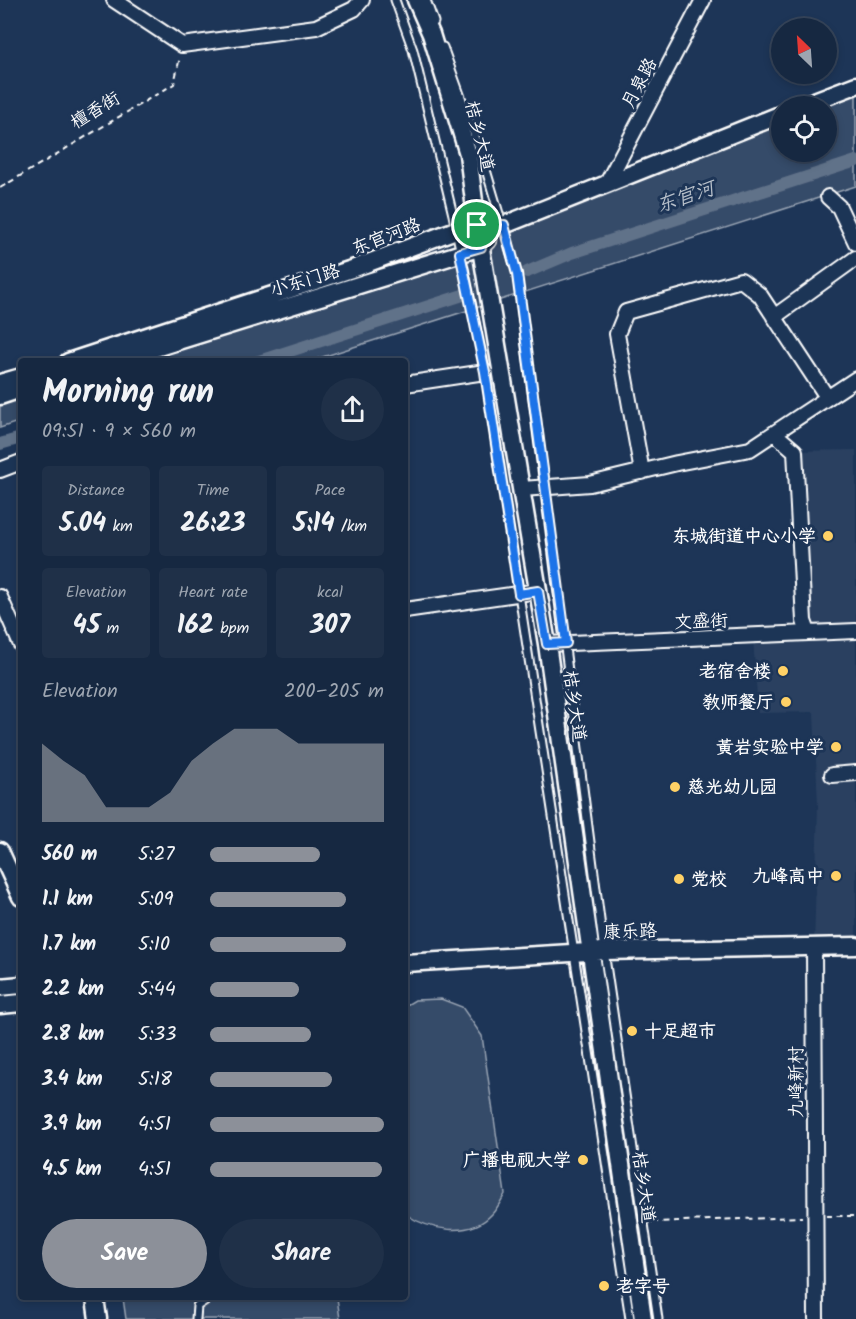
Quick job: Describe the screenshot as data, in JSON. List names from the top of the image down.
{
  "streets": {
    "street": [
      "月泉路",
      "桔乡大道",
      "东官河路",
      "小东门路",
      "文盛街",
      "康乐路",
      "九峰新村"
    ],
    "path": ["檀香街"]
  },
  "crossings": [
    ["月泉路", "东官河路"],
    ["桔乡大道", "东官河路"],
    ["桔乡大道", "小东门路"],
    ["桔乡大道", "文盛街"],
    ["桔乡大道", "康乐路"],
    ["东官河路", "小东门路"],
    ["康乐路", "九峰新村"]
  ],
  "water": ["东官河"],
  "places": [
    "东城街道中心小学",
    "老宿舍楼",
    "教师餐厅",
    "黄岩实验中学",
    "慈光幼儿园",
    "九峰高中",
    "党校",
    "十足超市",
    "广播电视大学",
    "老字号"
  ],
  "north": "top left",
  "page": {
    "heading": ["Morning run", "09:51 · 9 × 560 m"],
    "stats": [
      ["Distance", "5.04 km"],
      ["Time", "26:23"],
      ["Pace", "5:14 /km"],
      ["Elevation", "45 m"],
      ["Heart rate", "162 bpm"],
      ["kcal", "307"]
    ],
    "chart": ["Elevation", "200–205 m"],
    "list": [
      {
        "name": "560 m",
        "note": "5:27"
      },
      {
        "name": "1.1 km",
        "note": "5:09"
      },
      {
        "name": "1.7 km",
        "note": "5:10"
      },
      {
        "name": "2.2 km",
        "note": "5:44"
      },
      {
        "name": "2.8 km",
        "note": "5:33"
      },
      {
        "name": "3.4 km",
        "note": "5:18"
      },
      {
        "name": "3.9 km",
        "note": "4:51"
      },
      {
        "name": "4.5 km",
        "note": "4:51"
      }
    ],
    "buttons": ["Save", "Share"]
  }
}
